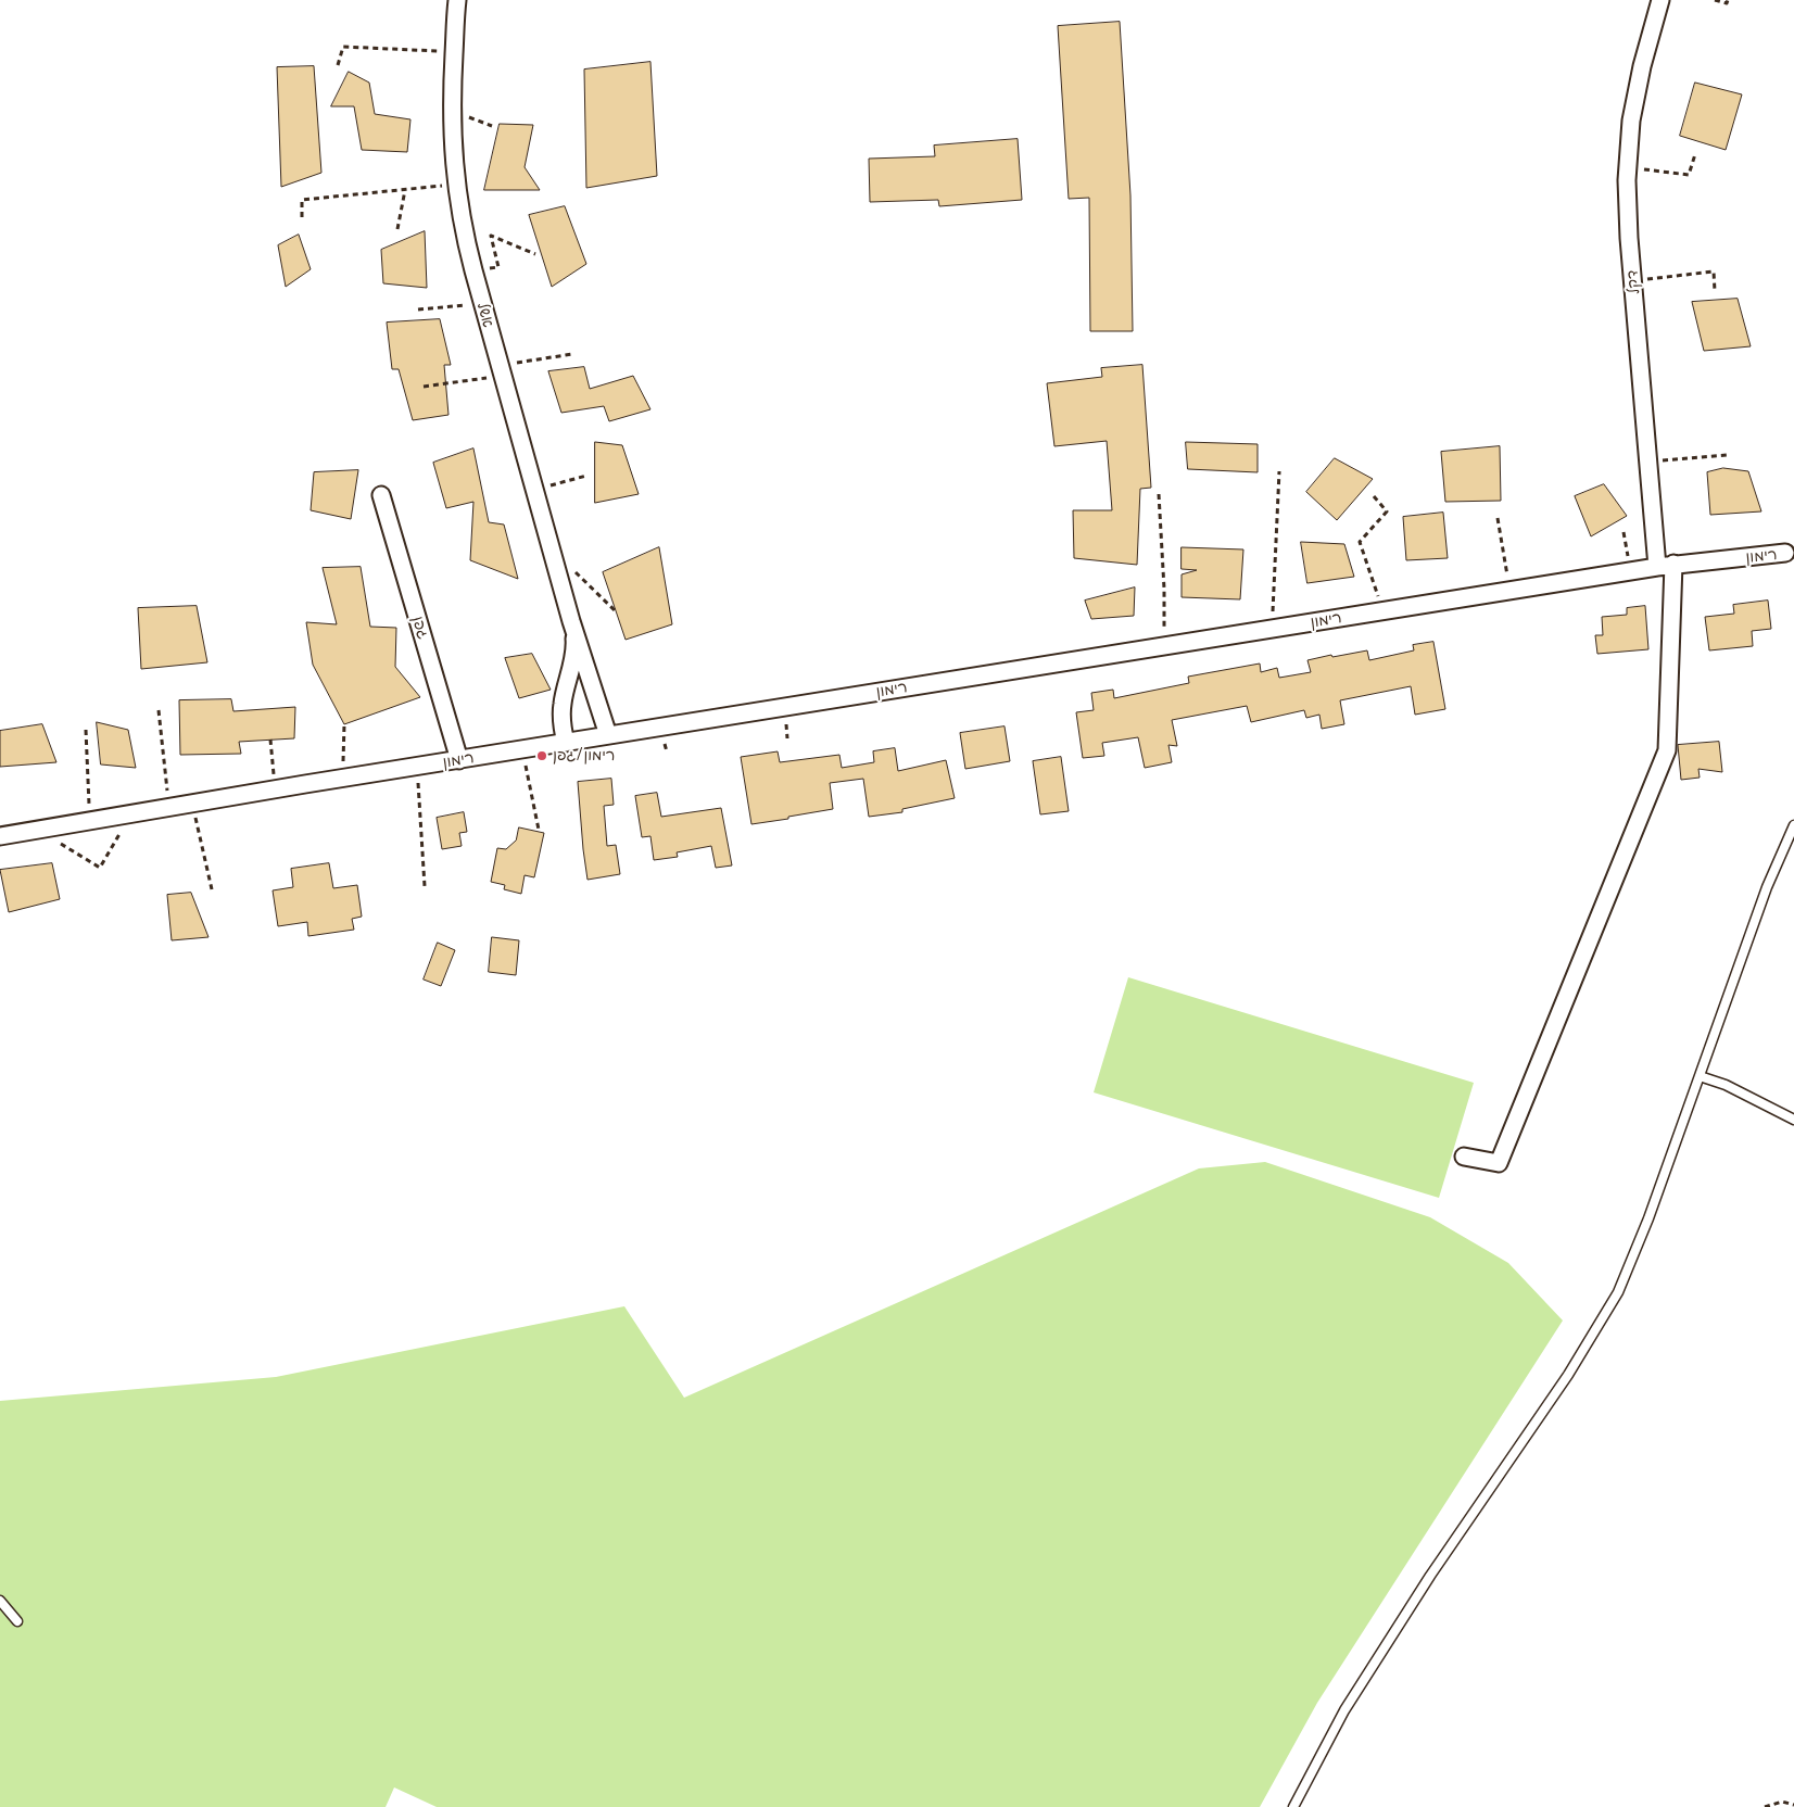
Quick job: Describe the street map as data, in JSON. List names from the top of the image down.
{
  "streets": {
    "street": [
      "דקל",
      "אשל",
      "רימון",
      "גפן"
    ]
  },
  "crossings": [
    ["דקל", "רימון"],
    ["אשל", "רימון"],
    ["רימון", "גפן"]
  ],
  "places": ["רימון/גפן"]
}
